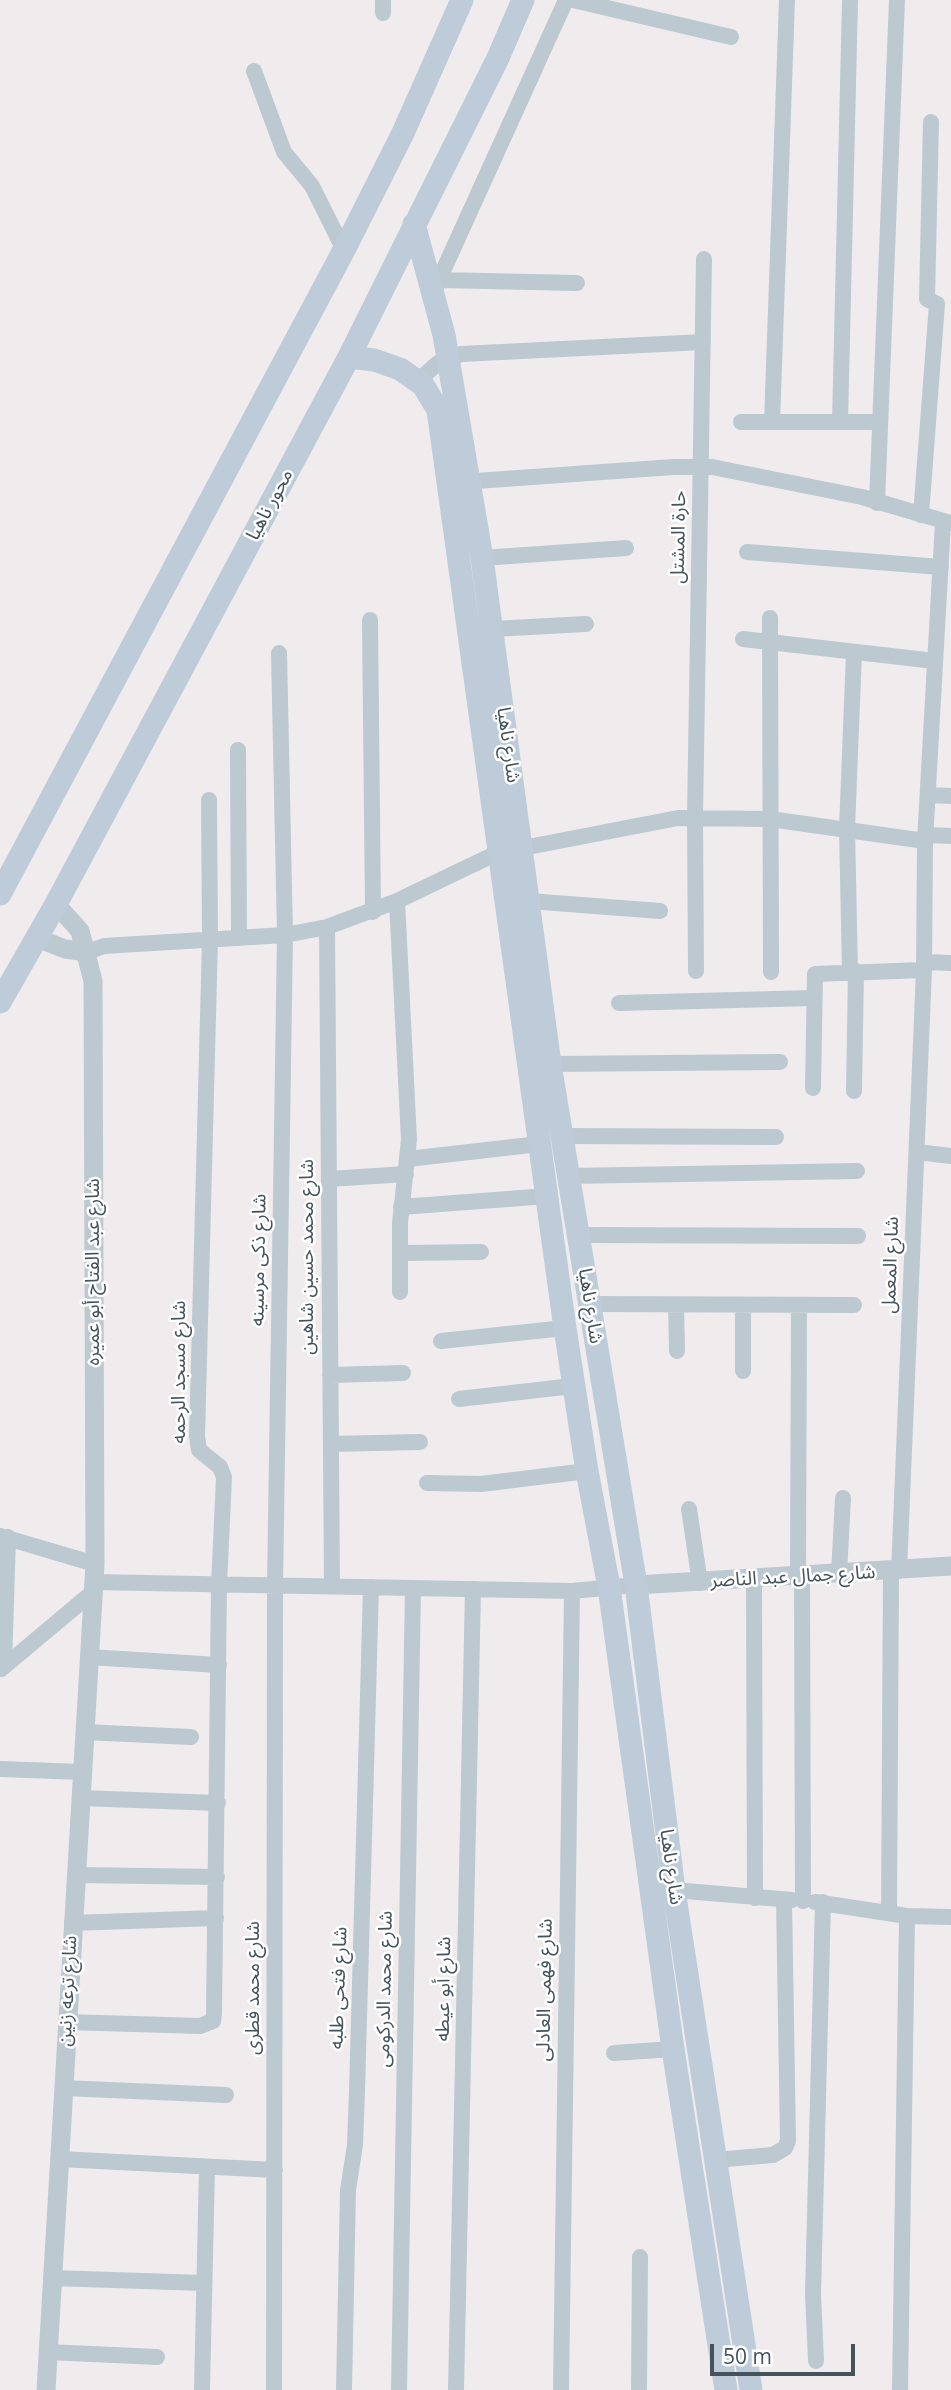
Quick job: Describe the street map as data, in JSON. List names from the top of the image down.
{
  "streets": {
    "main road": ["محور ناهيا", "شارع ناهيا"],
    "street": [
      "حارة المشتل",
      "شارع محمد حسين شاهين",
      "شارع ذكى مرسينه",
      "شارع المعمل",
      "شارع عبد الفتاح أبو عميره",
      "شارع مسجد الرحمه",
      "شارع جمال عبد الناصر",
      "شارع محمد قطرى",
      "شارع فتحى طلبه",
      "شارع محمد الدركومى",
      "شارع أبو عيطه",
      "شارع فهمى العادلى",
      "شارع ترعه زنين"
    ]
  },
  "crossings": [
    ["محور ناهيا", "شارع ناهيا"],
    ["محور ناهيا", "شارع عبد الفتاح أبو عميره"],
    ["شارع ناهيا", "شارع جمال عبد الناصر"],
    ["شارع ذكى مرسينه", "شارع محمد قطرى"],
    ["شارع المعمل", "شارع جمال عبد الناصر"],
    ["شارع عبد الفتاح أبو عميره", "شارع ترعه زنين"],
    ["شارع مسجد الرحمه", "شارع ترعه زنين"]
  ],
  "scale_bar": "50 m"
}
